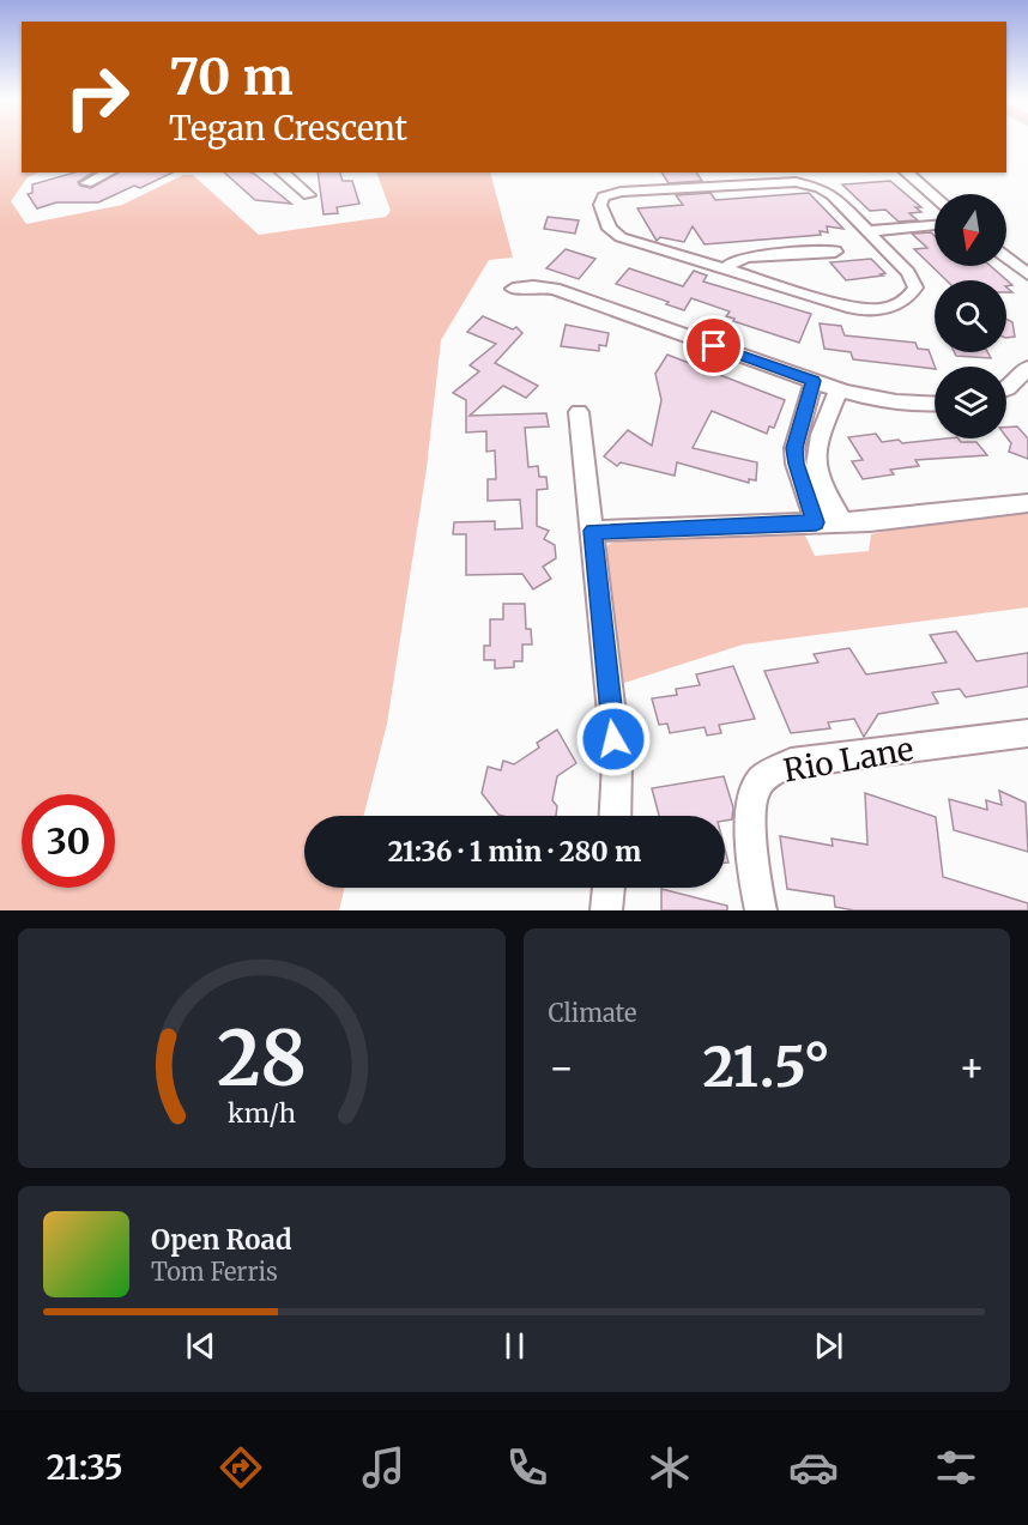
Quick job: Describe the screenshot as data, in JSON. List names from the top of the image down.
{
  "streets": {
    "street": ["Rio Lane"]
  },
  "north": "bottom",
  "page": {
    "turn": ["70 m", "Tegan Crescent"],
    "limit": "30",
    "trip": "21:36 · 1 min · 280 m",
    "tile": "Climate",
    "heat": ["−", "21.5°", "+"],
    "song": ["Open Road", "Tom Ferris"],
    "tabs": "21:35",
    "gauge": ["28", "km/h"]
  }
}
